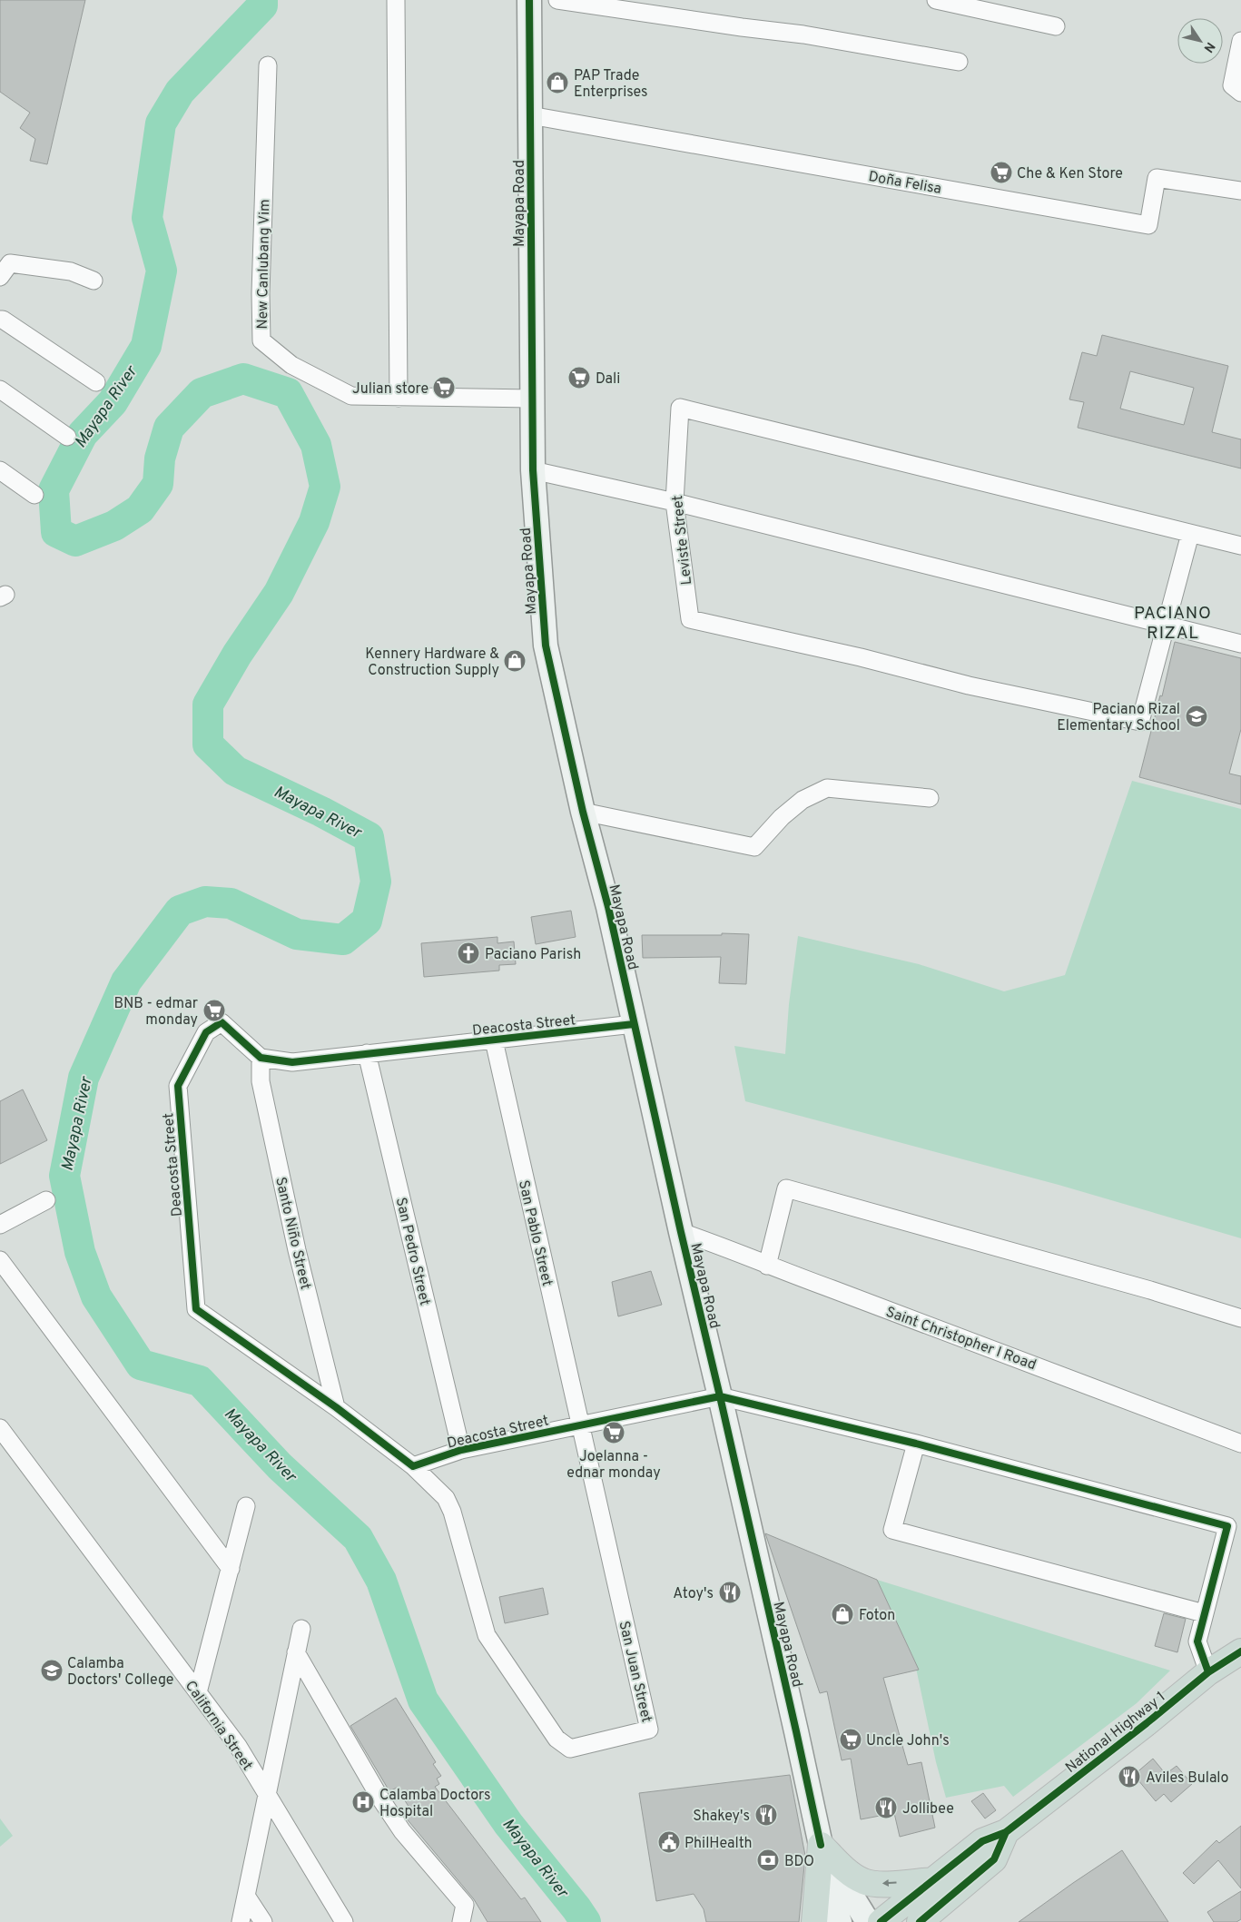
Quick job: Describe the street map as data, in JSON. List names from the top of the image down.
{
  "streets": {
    "highway": ["National Highway 1"],
    "main road": ["Mayapa Road"],
    "street": [
      "Doña Felisa",
      "New Canlubang Vim",
      "Leviste Street",
      "Deacosta Street",
      "Santo Niño Street",
      "San Pablo Street",
      "San Pedro Street",
      "Saint Christopher I Road",
      "San Juan Street",
      "California Street"
    ]
  },
  "crossings": [
    ["Doña Felisa", "Mayapa Road"],
    ["Mayapa Road", "New Canlubang Vim"],
    ["Mayapa Road", "Deacosta Street"],
    ["Mayapa Road", "Saint Christopher I Road"],
    ["Deacosta Street", "Santo Niño Street"],
    ["Deacosta Street", "San Pablo Street"],
    ["Deacosta Street", "San Pedro Street"],
    ["Deacosta Street", "San Juan Street"],
    ["San Pablo Street", "San Juan Street"]
  ],
  "districts": ["PACIANO RIZAL"],
  "water": ["Mayapa River"],
  "places": {
    "shop": ["PAP Trade Enterprises", "Kennery Hardware & Construction Supply", "Foton"],
    "supermarket": [
      "Che & Ken Store",
      "Dali",
      "Julian store",
      "BNB - edmar monday",
      "Joelanna - ednar monday",
      "Uncle John's"
    ],
    "school or university": ["Paciano Rizal Elementary School", "Calamba Doctors' College"],
    "church": ["Paciano Parish"],
    "restaurant": [
      "Atoy's",
      "Aviles Bulalo",
      "Jollibee",
      "Shakey's"
    ],
    "hospital": ["Calamba Doctors Hospital"],
    "public building": ["PhilHealth"],
    "bank": ["BDO"]
  },
  "north": "bottom right"
}
